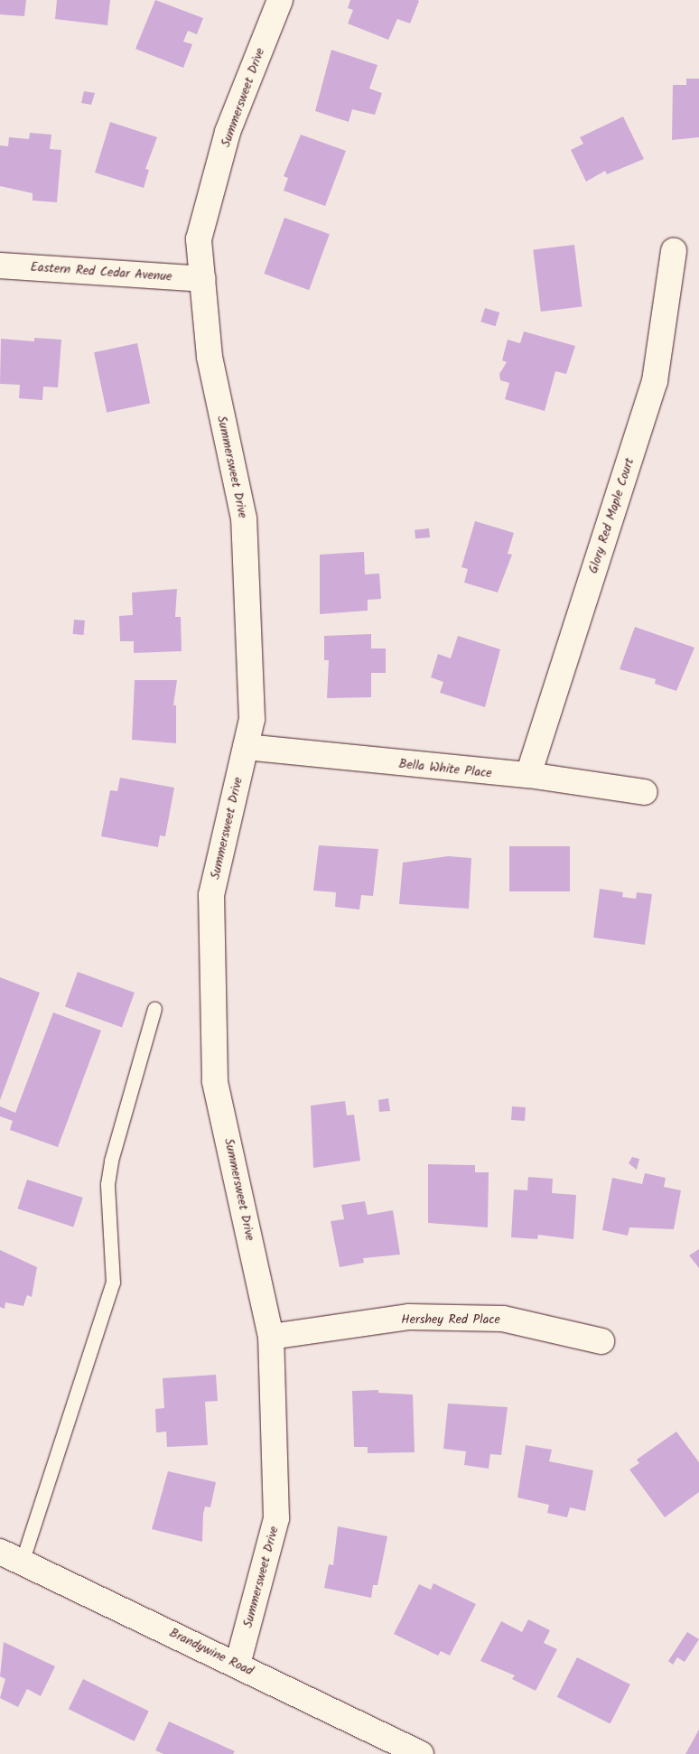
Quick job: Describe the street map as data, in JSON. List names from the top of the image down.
{
  "streets": {
    "street": [
      "Summersweet Drive",
      "Eastern Red Cedar Avenue",
      "Glory Red Maple Court",
      "Bella White Place",
      "Hershey Red Place",
      "Brandywine Road"
    ]
  },
  "crossings": [
    ["Summersweet Drive", "Eastern Red Cedar Avenue"],
    ["Summersweet Drive", "Bella White Place"],
    ["Summersweet Drive", "Hershey Red Place"],
    ["Summersweet Drive", "Brandywine Road"],
    ["Glory Red Maple Court", "Bella White Place"]
  ]
}
